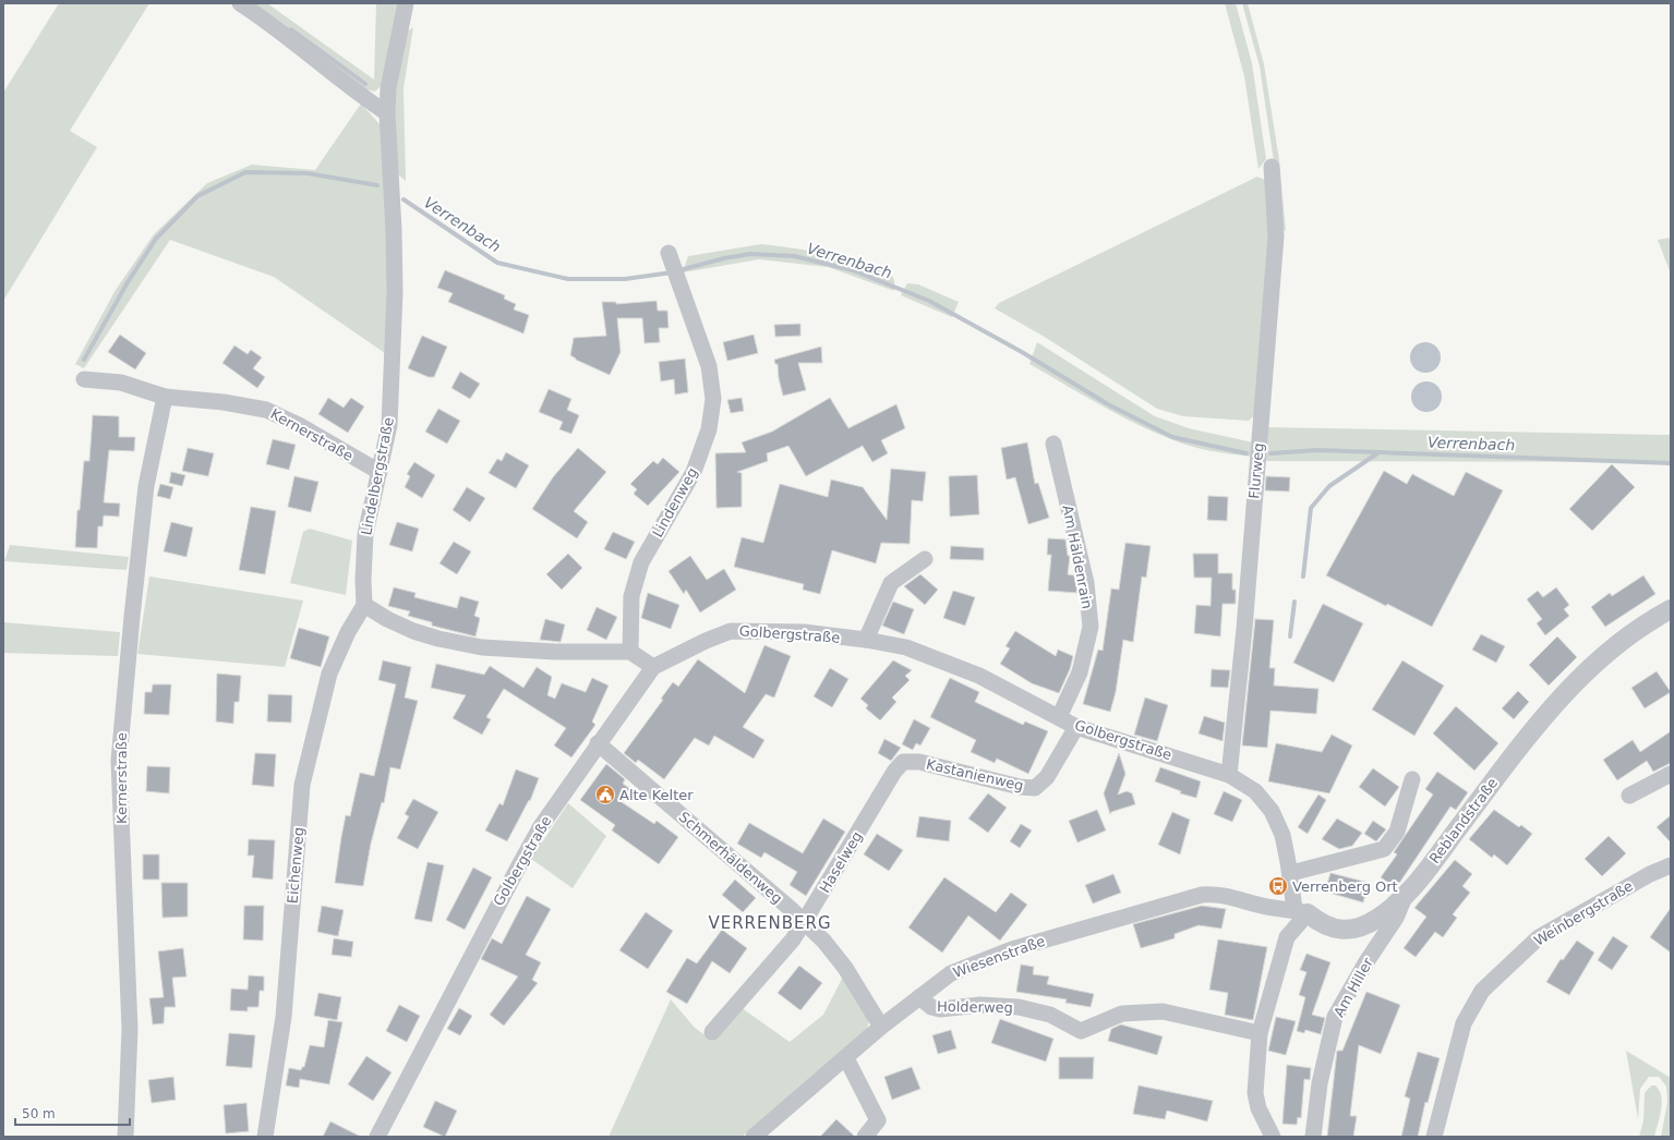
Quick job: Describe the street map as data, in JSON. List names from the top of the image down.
{
  "streets": {
    "street": [
      "Kernerstraße",
      "Flurweg",
      "Lindelbergstraße",
      "Lindenweg",
      "Am Häldenrain",
      "Golbergstraße",
      "Kastanienweg",
      "Reblandstraße",
      "Schmerhäldenweg",
      "Haselweg",
      "Eichenweg",
      "Weinbergstraße",
      "Wiesenstraße",
      "Am Hiller",
      "Holderweg"
    ]
  },
  "crossings": [
    ["Kernerstraße", "Lindelbergstraße"],
    ["Flurweg", "Golbergstraße"],
    ["Lindelbergstraße", "Eichenweg"],
    ["Am Häldenrain", "Golbergstraße"],
    ["Golbergstraße", "Kastanienweg"],
    ["Golbergstraße", "Reblandstraße"],
    ["Golbergstraße", "Schmerhäldenweg"],
    ["Golbergstraße", "Wiesenstraße"],
    ["Kastanienweg", "Haselweg"],
    ["Reblandstraße", "Wiesenstraße"],
    ["Reblandstraße", "Am Hiller"],
    ["Schmerhäldenweg", "Haselweg"],
    ["Schmerhäldenweg", "Wiesenstraße"],
    ["Wiesenstraße", "Holderweg"]
  ],
  "districts": ["VERRENBERG"],
  "water": ["Verrenbach"],
  "places": {
    "public building": ["Alte Kelter"],
    "bus stop": ["Verrenberg Ort"]
  },
  "scale_bar": "50 m"
}
